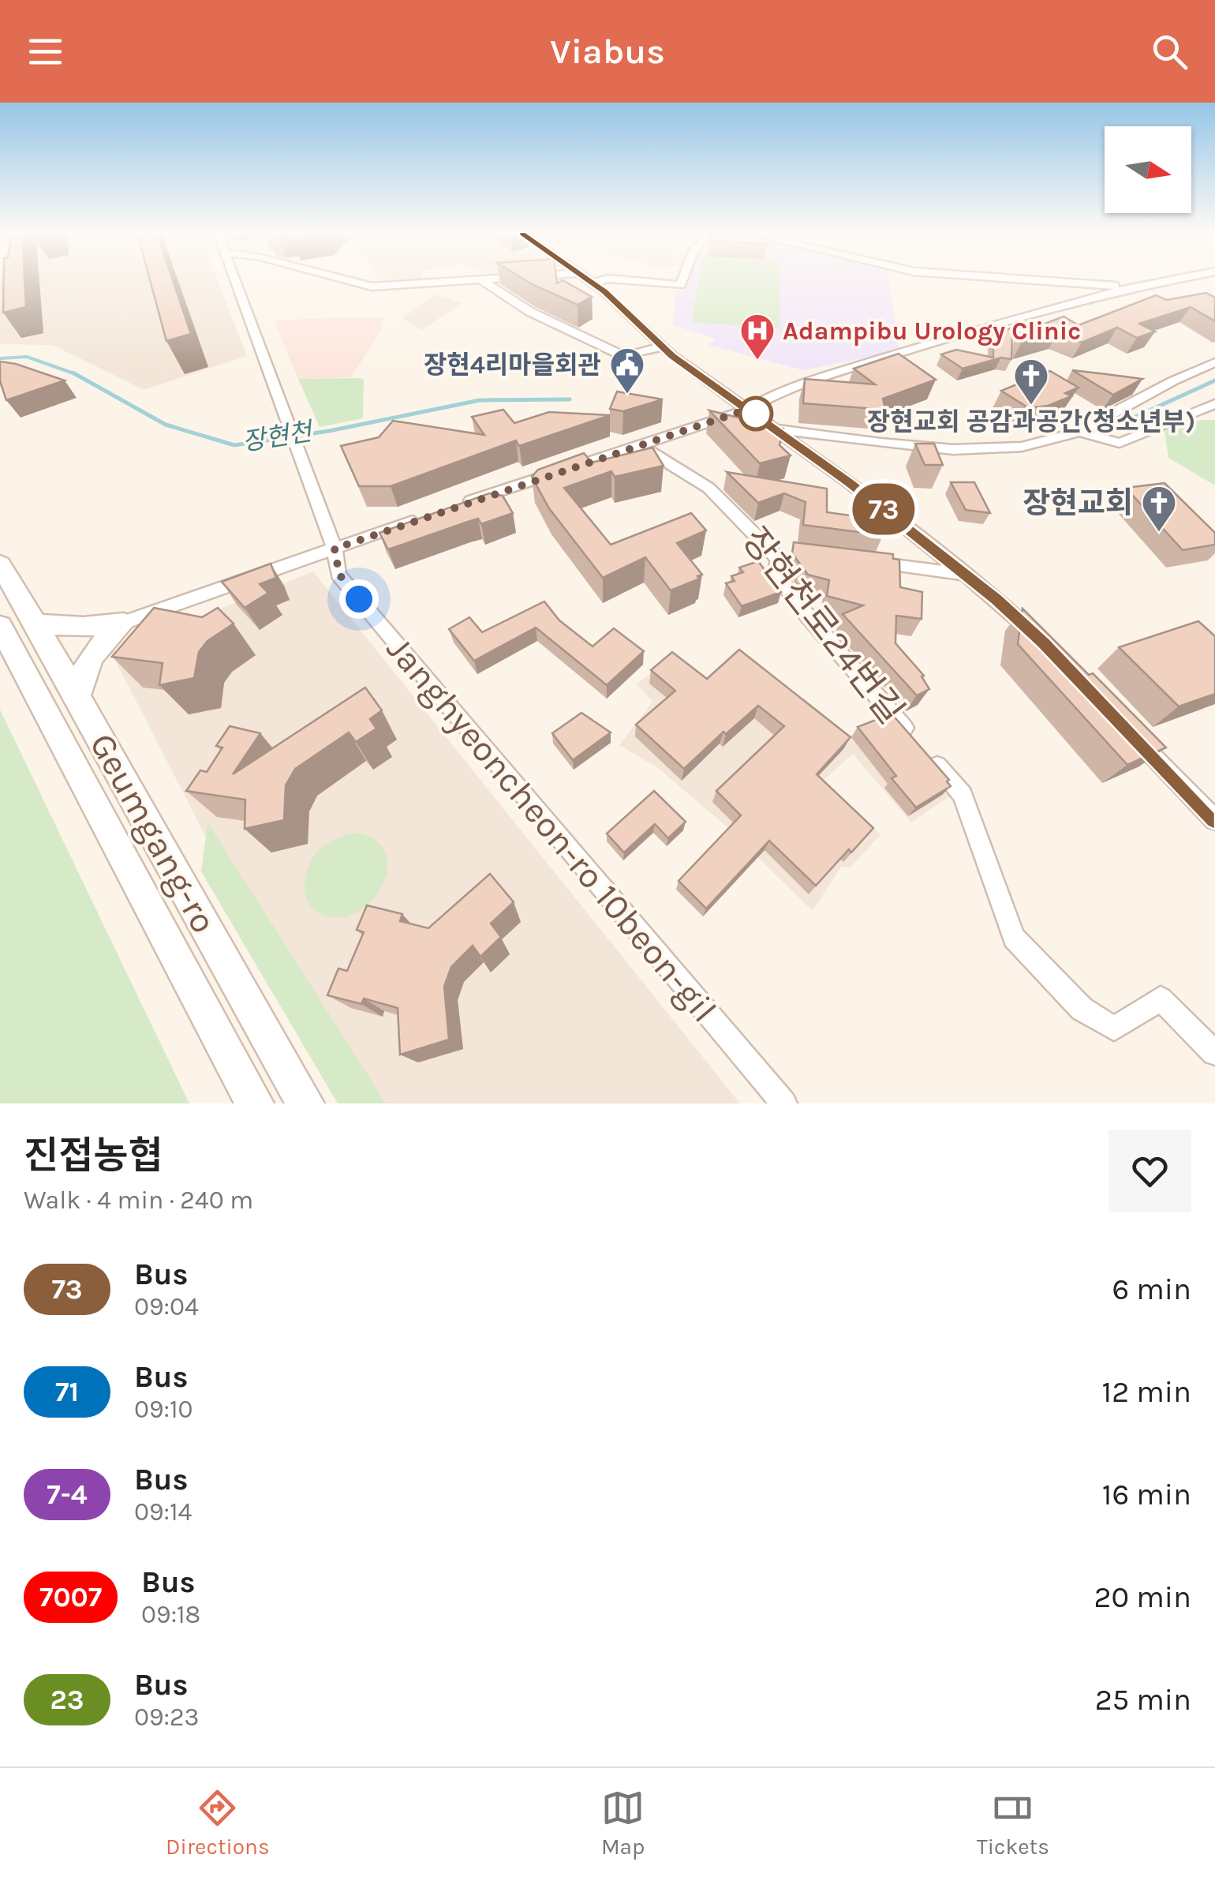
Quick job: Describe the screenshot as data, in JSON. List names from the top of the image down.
{
  "streets": {
    "main road": ["Geumgang-ro"],
    "street": ["장현천로24번길", "Janghyeoncheon-ro 10beon-gil"]
  },
  "water": ["장현천"],
  "places": {
    "hospital": ["Adampibu Urology Clinic"],
    "public building": ["장현4리마을회관"],
    "church": ["장현교회 공감과공간(청소년부)", "장현교회"]
  },
  "lines": ["bus line 73"],
  "north": "right",
  "page": {
    "header": "Viabus",
    "on_map": "73",
    "heading": ["진접농협", "Walk · 4 min · 240 m"],
    "list": [
      {
        "mark": "73",
        "name": "Bus",
        "note": "09:04",
        "value": "6 min"
      },
      {
        "mark": "71",
        "name": "Bus",
        "note": "09:10",
        "value": "12 min"
      },
      {
        "mark": "7-4",
        "name": "Bus",
        "note": "09:14",
        "value": "16 min"
      },
      {
        "mark": "7007",
        "name": "Bus",
        "note": "09:18",
        "value": "20 min"
      },
      {
        "mark": "23",
        "name": "Bus",
        "note": "09:23",
        "value": "25 min"
      }
    ],
    "tabs": ["Directions", "Map", "Tickets"]
  }
}
